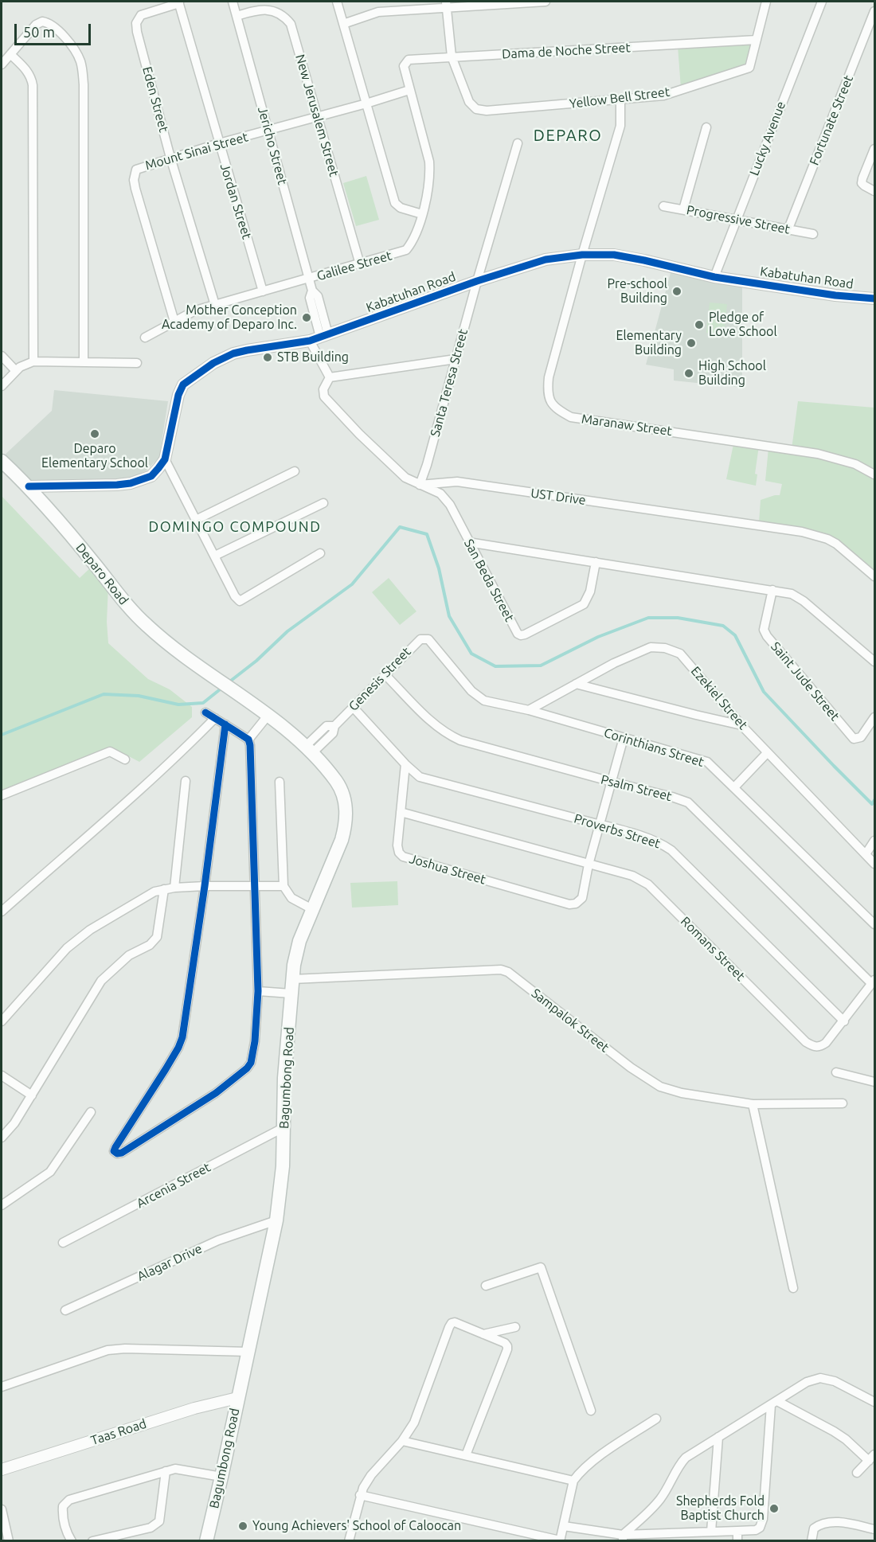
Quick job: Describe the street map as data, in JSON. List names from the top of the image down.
{
  "streets": {
    "main road": ["Deparo Road", "Bagumbong Road"],
    "street": [
      "Dama de Noche Street",
      "Yellow Bell Street",
      "Eden Street",
      "New Jerusalem Street",
      "Fortunate Street",
      "Lucky Avenue",
      "Jericho Street",
      "Mount Sinai Street",
      "Jordan Street",
      "Progressive Street",
      "Galilee Street",
      "Kabatuhan Road",
      "Santa Teresa Street",
      "Maranaw Street",
      "UST Drive",
      "San Beda Street",
      "Genesis Street",
      "Saint Jude Street",
      "Ezekiel Street",
      "Corinthians Street",
      "Psalm Street",
      "Proverbs Street",
      "Joshua Street",
      "Romans Street",
      "Sampalok Street",
      "Arcenia Street",
      "Alagar Drive",
      "Taas Road"
    ]
  },
  "crossings": [
    ["Dama de Noche Street", "Yellow Bell Street"],
    ["Dama de Noche Street", "Mount Sinai Street"],
    ["Dama de Noche Street", "Galilee Street"],
    ["Yellow Bell Street", "Maranaw Street"],
    ["Eden Street", "Mount Sinai Street"],
    ["Eden Street", "Jordan Street"],
    ["Eden Street", "Galilee Street"],
    ["New Jerusalem Street", "Jericho Street"],
    ["New Jerusalem Street", "Mount Sinai Street"],
    ["New Jerusalem Street", "Galilee Street"],
    ["Fortunate Street", "Progressive Street"],
    ["Lucky Avenue", "Progressive Street"],
    ["Lucky Avenue", "Kabatuhan Road"],
    ["Jericho Street", "Mount Sinai Street"],
    ["Jericho Street", "Galilee Street"],
    ["Jericho Street", "Kabatuhan Road"],
    ["Mount Sinai Street", "Jordan Street"],
    ["Mount Sinai Street", "Galilee Street"],
    ["Jordan Street", "Galilee Street"],
    ["Kabatuhan Road", "Santa Teresa Street"],
    ["Kabatuhan Road", "Maranaw Street"],
    ["Santa Teresa Street", "UST Drive"],
    ["Santa Teresa Street", "San Beda Street"],
    ["UST Drive", "San Beda Street"],
    ["Deparo Road", "Bagumbong Road"],
    ["Genesis Street", "Corinthians Street"],
    ["Genesis Street", "Psalm Street"],
    ["Genesis Street", "Proverbs Street"],
    ["Genesis Street", "Bagumbong Road"],
    ["Ezekiel Street", "Corinthians Street"],
    ["Proverbs Street", "Joshua Street"],
    ["Proverbs Street", "Romans Street"],
    ["Joshua Street", "Romans Street"],
    ["Sampalok Street", "Bagumbong Road"],
    ["Bagumbong Road", "Arcenia Street"],
    ["Bagumbong Road", "Alagar Drive"],
    ["Bagumbong Road", "Taas Road"]
  ],
  "districts": ["DEPARO", "DOMINGO COMPOUND"],
  "places": [
    "Pre-school Building",
    "Mother Conception Academy of Deparo Inc.",
    "Pledge of Love School",
    "Elementary Building",
    "STB Building",
    "High School Building",
    "Deparo Elementary School",
    "Shepherds Fold Baptist Church",
    "Young Achievers' School of Caloocan"
  ],
  "scale_bar": "50 m"
}
